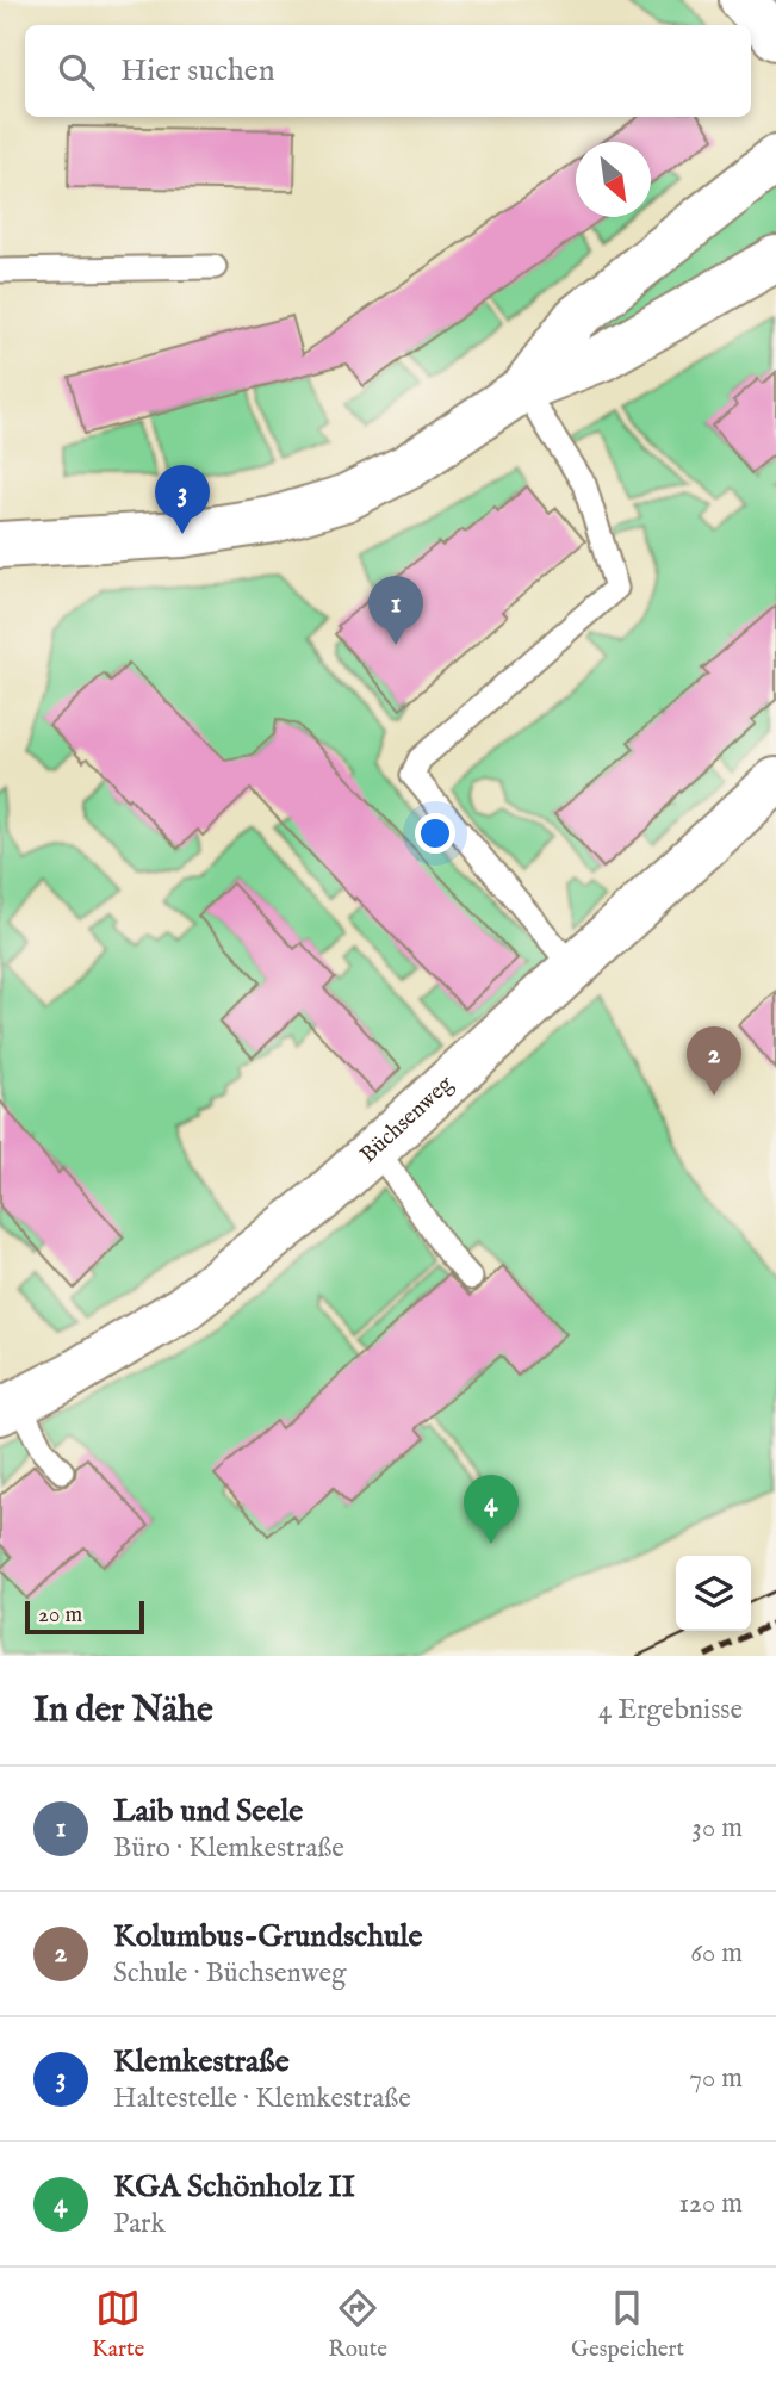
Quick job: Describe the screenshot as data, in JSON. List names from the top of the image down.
{
  "streets": {
    "street": ["Büchsenweg"]
  },
  "scale_bar": "20 m",
  "north": "bottom right",
  "page": {
    "search": "Hier suchen",
    "pins": [
      "3",
      "1",
      "2",
      "4"
    ],
    "scale": "20 m",
    "heading": ["In der Nähe", "4 Ergebnisse"],
    "list": [
      {
        "mark": "1",
        "name": "Laib und Seele",
        "note": "Büro · Klemkestraße",
        "value": "30 m"
      },
      {
        "mark": "2",
        "name": "Kolumbus-Grundschule",
        "note": "Schule · Büchsenweg",
        "value": "60 m"
      },
      {
        "mark": "3",
        "name": "Klemkestraße",
        "note": "Haltestelle · Klemkestraße",
        "value": "70 m"
      },
      {
        "mark": "4",
        "name": "KGA Schönholz II",
        "note": "Park",
        "value": "120 m"
      }
    ],
    "nav": ["Karte", "Route", "Gespeichert"]
  }
}
